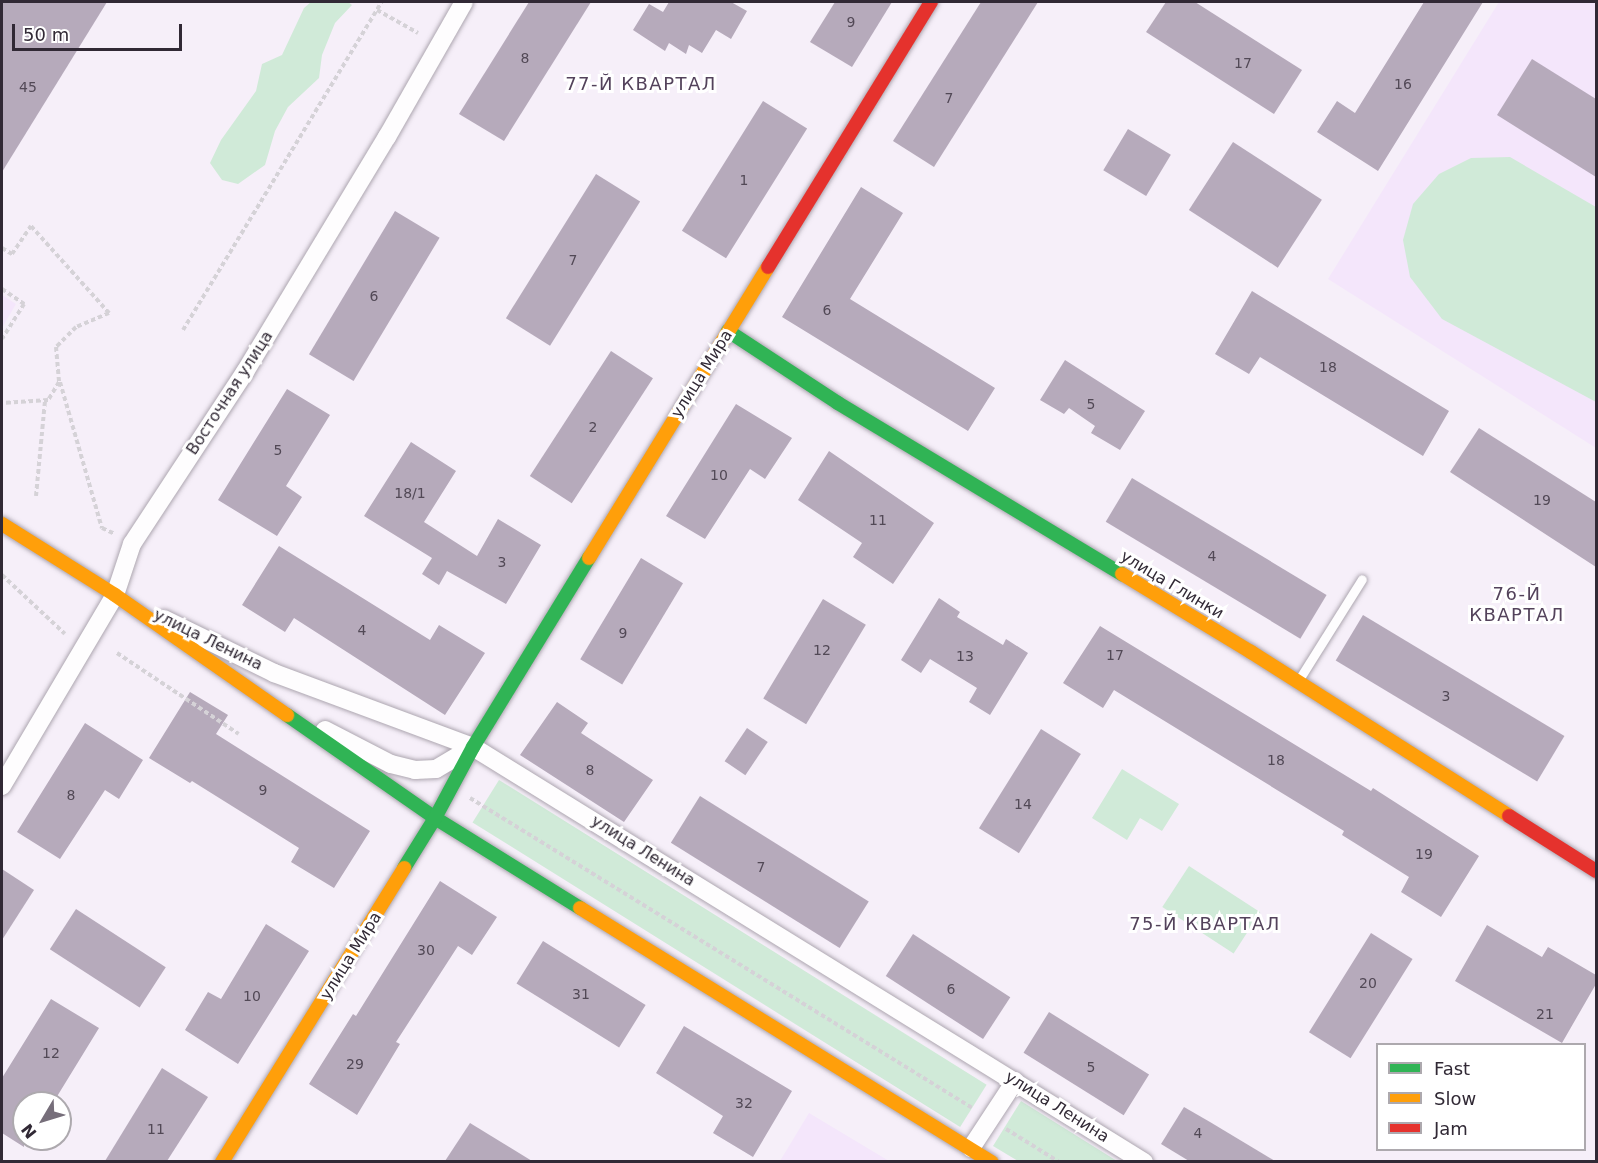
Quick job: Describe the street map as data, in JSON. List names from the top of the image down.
{
  "streets": {
    "street": [
      "улица Мира",
      "Восточная улица",
      "улица Глинки",
      "улица Ленина"
    ]
  },
  "crossings": [
    ["улица Мира", "улица Глинки"],
    ["улица Мира", "улица Ленина"],
    ["Восточная улица", "улица Ленина"]
  ],
  "districts": ["77-Й КВАРТАЛ", "76-Й КВАРТАЛ", "75-Й КВАРТАЛ"],
  "house_numbers": [
    "9",
    "8",
    "17",
    "16",
    "45",
    "7",
    "1",
    "7",
    "6",
    "6",
    "18",
    "5",
    "2",
    "5",
    "10",
    "18/1",
    "19",
    "11",
    "4",
    "3",
    "4",
    "9",
    "12",
    "17",
    "13",
    "3",
    "18",
    "8",
    "9",
    "8",
    "14",
    "19",
    "7",
    "30",
    "20",
    "6",
    "31",
    "10",
    "21",
    "12",
    "29",
    "5",
    "32",
    "11",
    "4"
  ],
  "legend": ["Fast", "Slow", "Jam"],
  "scale_bar": "50 m",
  "north": "bottom left"
}
